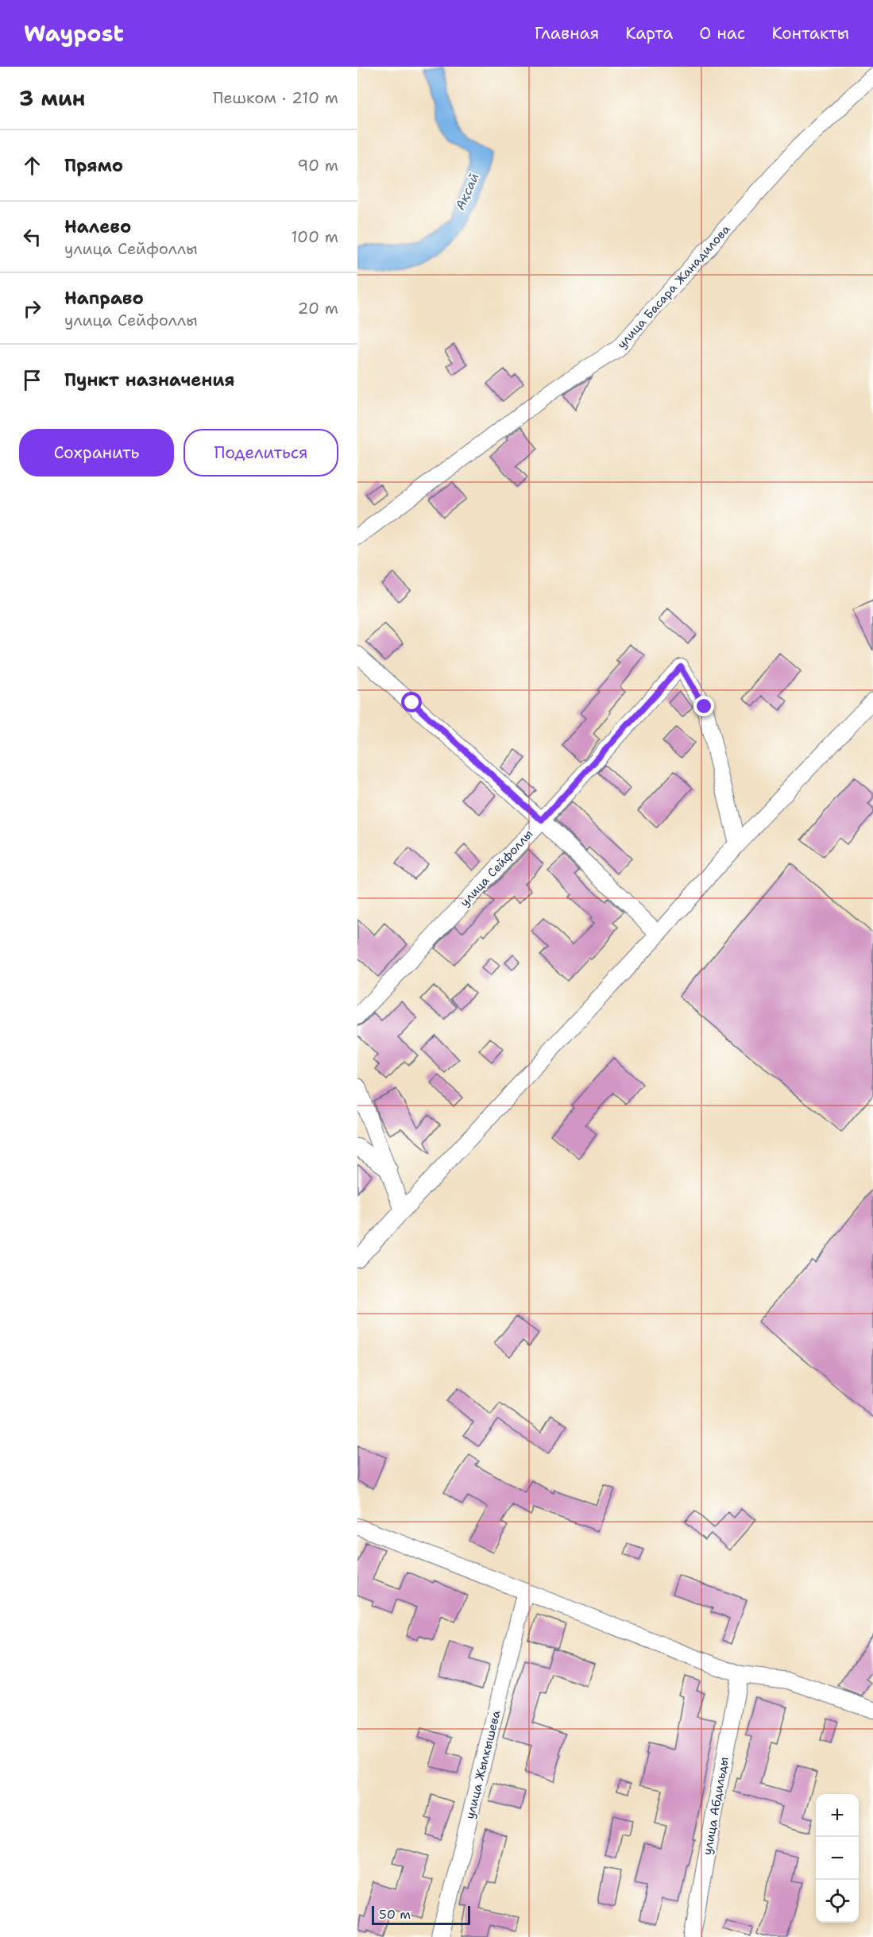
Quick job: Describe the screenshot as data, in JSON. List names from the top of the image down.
{
  "streets": {
    "street": [
      "улица Басара Жанадилова",
      "улица Сейфоллы",
      "улица Жылкышева",
      "улица Абдильды"
    ]
  },
  "water": ["Ақсай"],
  "scale_bar": "50 m",
  "page": {
    "header": "Waypost",
    "nav": [
      "Главная",
      "Карта",
      "О нас",
      "Контакты"
    ],
    "heading": ["3 мин", "Пешком · 210 m"],
    "list": [
      ["Прямо", "90 m"],
      ["Налево", "улица Сейфоллы", "100 m"],
      ["Направо", "улица Сейфоллы", "20 m"],
      "Пункт назначения"
    ],
    "buttons": ["Сохранить", "Поделиться"],
    "map_buttons": ["+", "−"],
    "scale": "50 m"
  }
}
